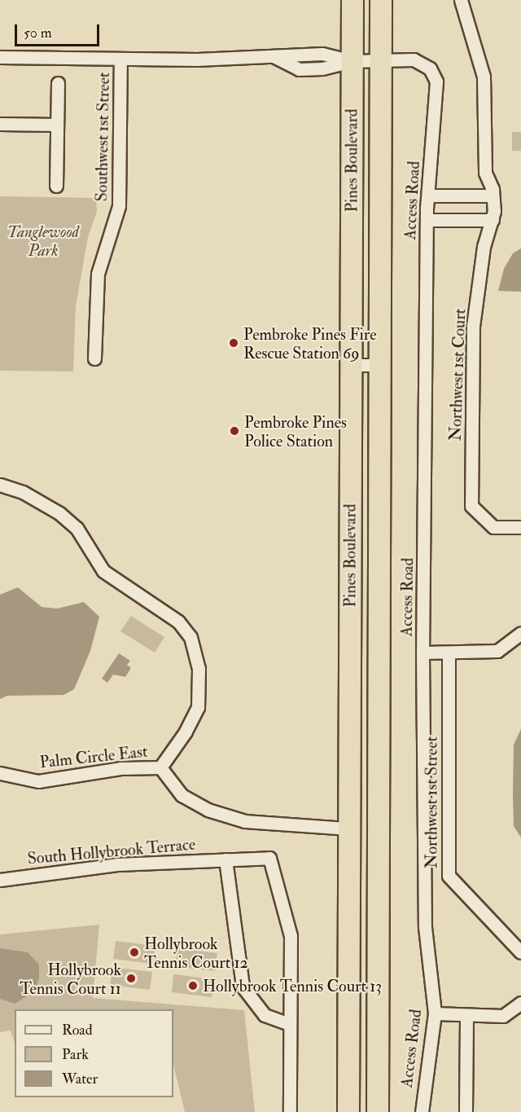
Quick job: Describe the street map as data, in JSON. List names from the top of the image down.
{
  "streets": {
    "highway": ["Pines Boulevard"],
    "street": [
      "Southwest 1st Street",
      "Access Road",
      "Northwest 1st Court",
      "Palm Circle East",
      "Northwest 1st Street",
      "South Hollybrook Terrace"
    ]
  },
  "crossings": [
    ["Pines Boulevard", "Access Road"],
    ["Pines Boulevard", "Palm Circle East"]
  ],
  "parks": ["Tanglewood Park"],
  "places": [
    "Pembroke Pines Fire Rescue Station 69",
    "Pembroke Pines Police Station",
    "Hollybrook Tennis Court 12",
    "Hollybrook Tennis Court 11",
    "Hollybrook Tennis Court 13"
  ],
  "legend": ["Road", "Park", "Water"],
  "scale_bar": "50 m"
}
